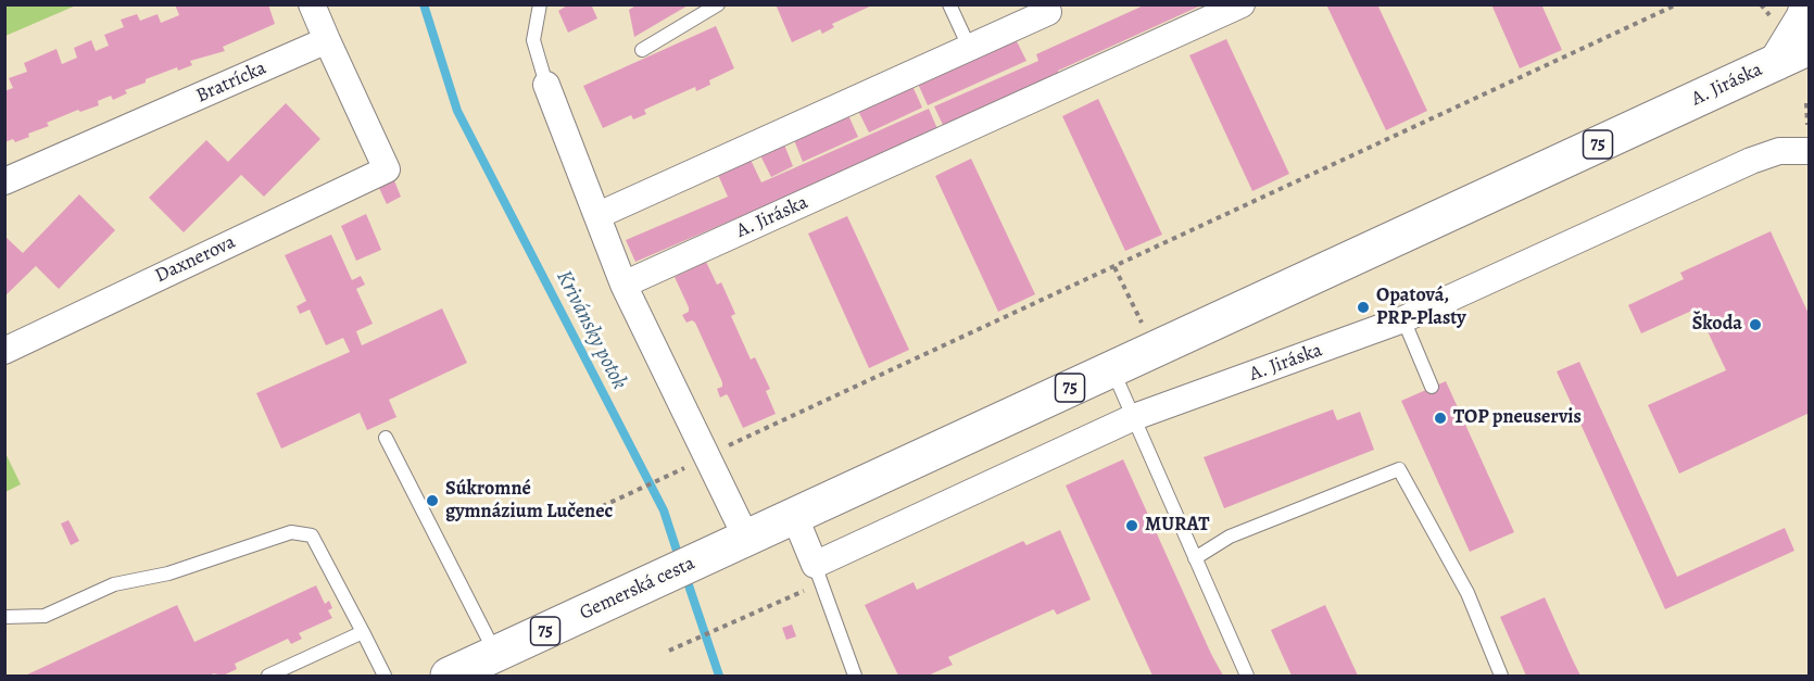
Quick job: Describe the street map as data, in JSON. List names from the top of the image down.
{
  "streets": {
    "main road": ["A. Jiráska", "75", "Gemerská cesta"],
    "street": ["Bratrícka", "Daxnerova"]
  },
  "crossings": [
    ["Bratrícka", "Daxnerova"],
    ["A. Jiráska", "Gemerská cesta"]
  ],
  "water": ["Krivánsky potok"],
  "places": [
    "Opatová, PRP-Plasty",
    "Škoda",
    "TOP pneuservis",
    "Súkromné gymnázium Lučenec",
    "MURAT"
  ]
}
